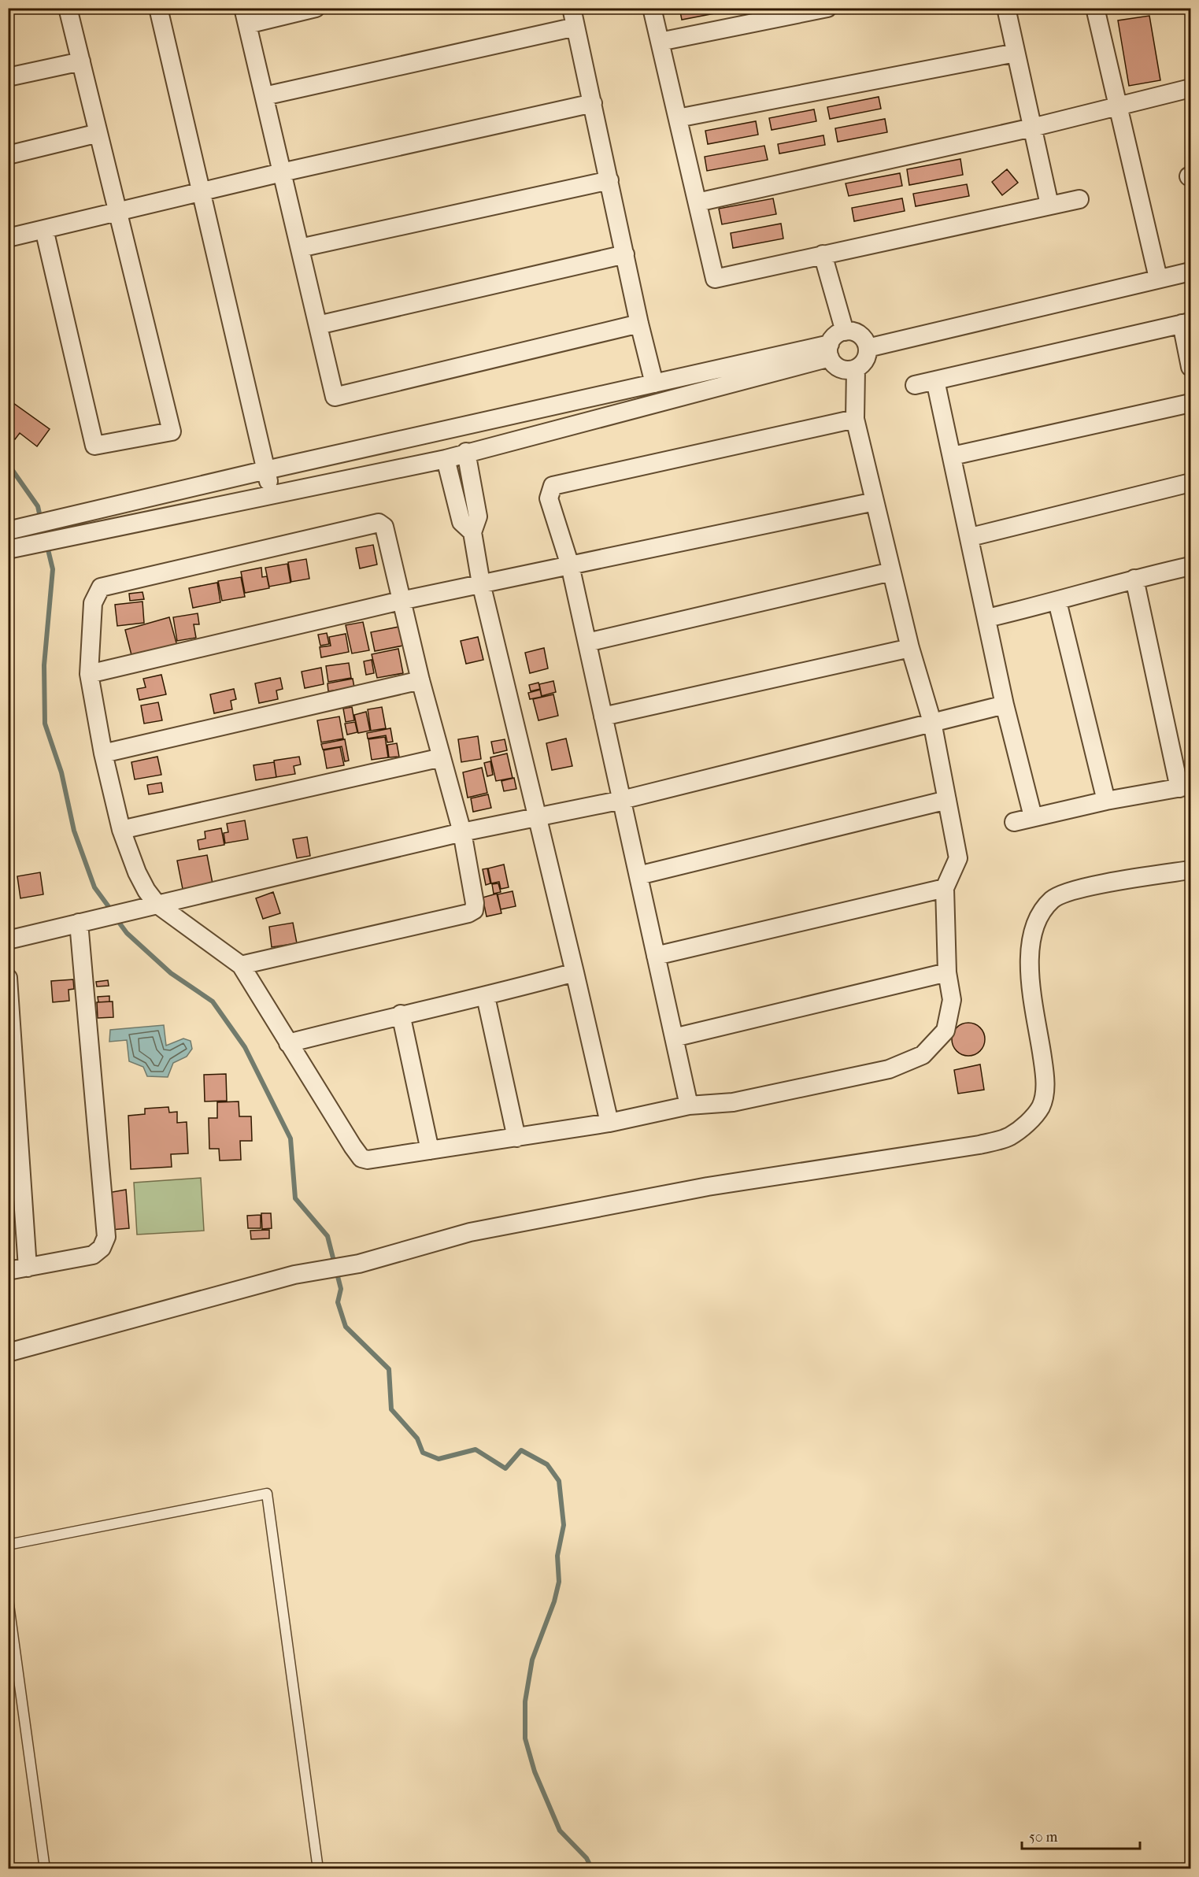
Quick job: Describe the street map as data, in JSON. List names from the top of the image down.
{
  "scale_bar": "50 m"
}
